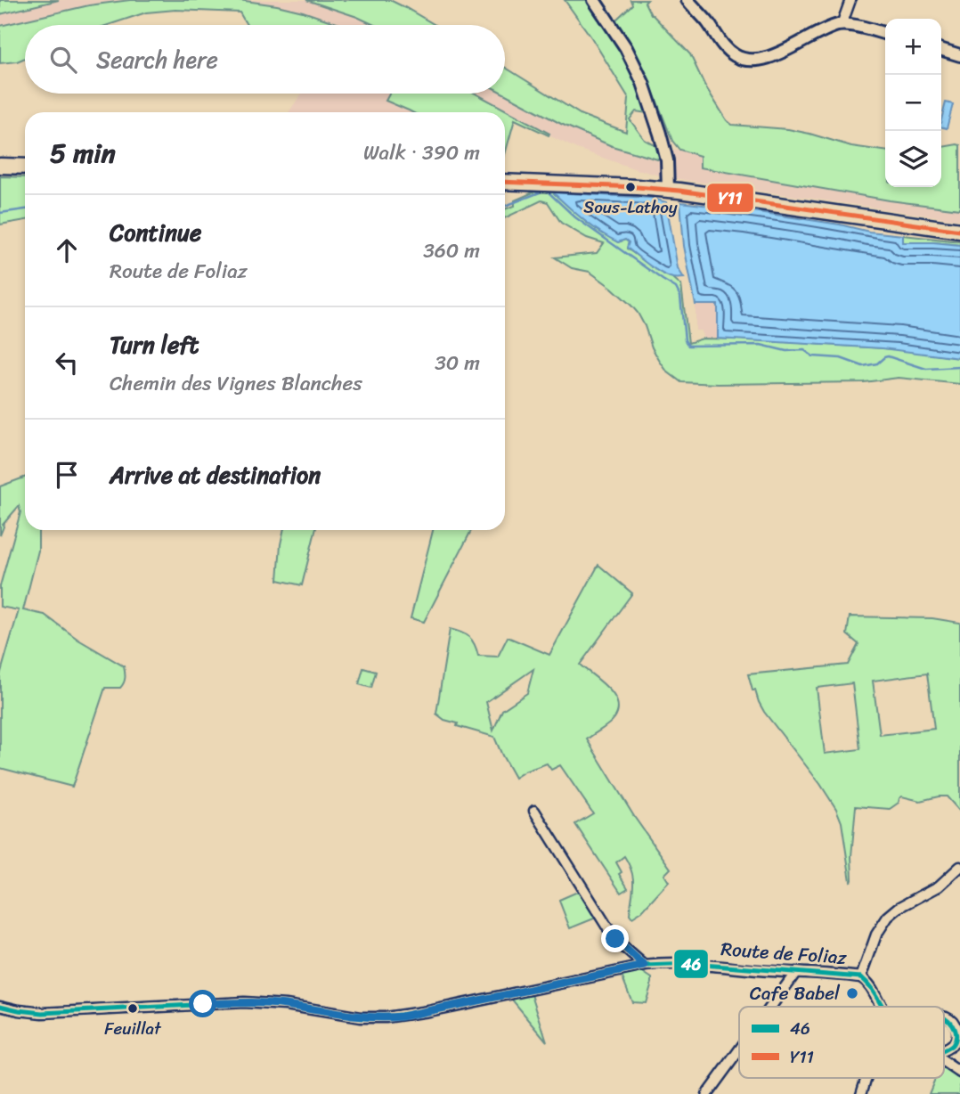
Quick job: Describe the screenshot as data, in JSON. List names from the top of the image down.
{
  "streets": {
    "street": ["Route de Foliaz"]
  },
  "places": ["Sous-Lathoy", "Cafe Babel", "Feuillat"],
  "lines": ["transit line Y11", "transit line 46"],
  "legend": ["46", "Y11"],
  "page": {
    "map_buttons": ["+", "−"],
    "search": "Search here",
    "heading": ["5 min", "Walk · 390 m"],
    "list": [
      ["Continue", "Route de Foliaz", "360 m"],
      ["Turn left", "Chemin des Vignes Blanches", "30 m"],
      "Arrive at destination"
    ]
  }
}
